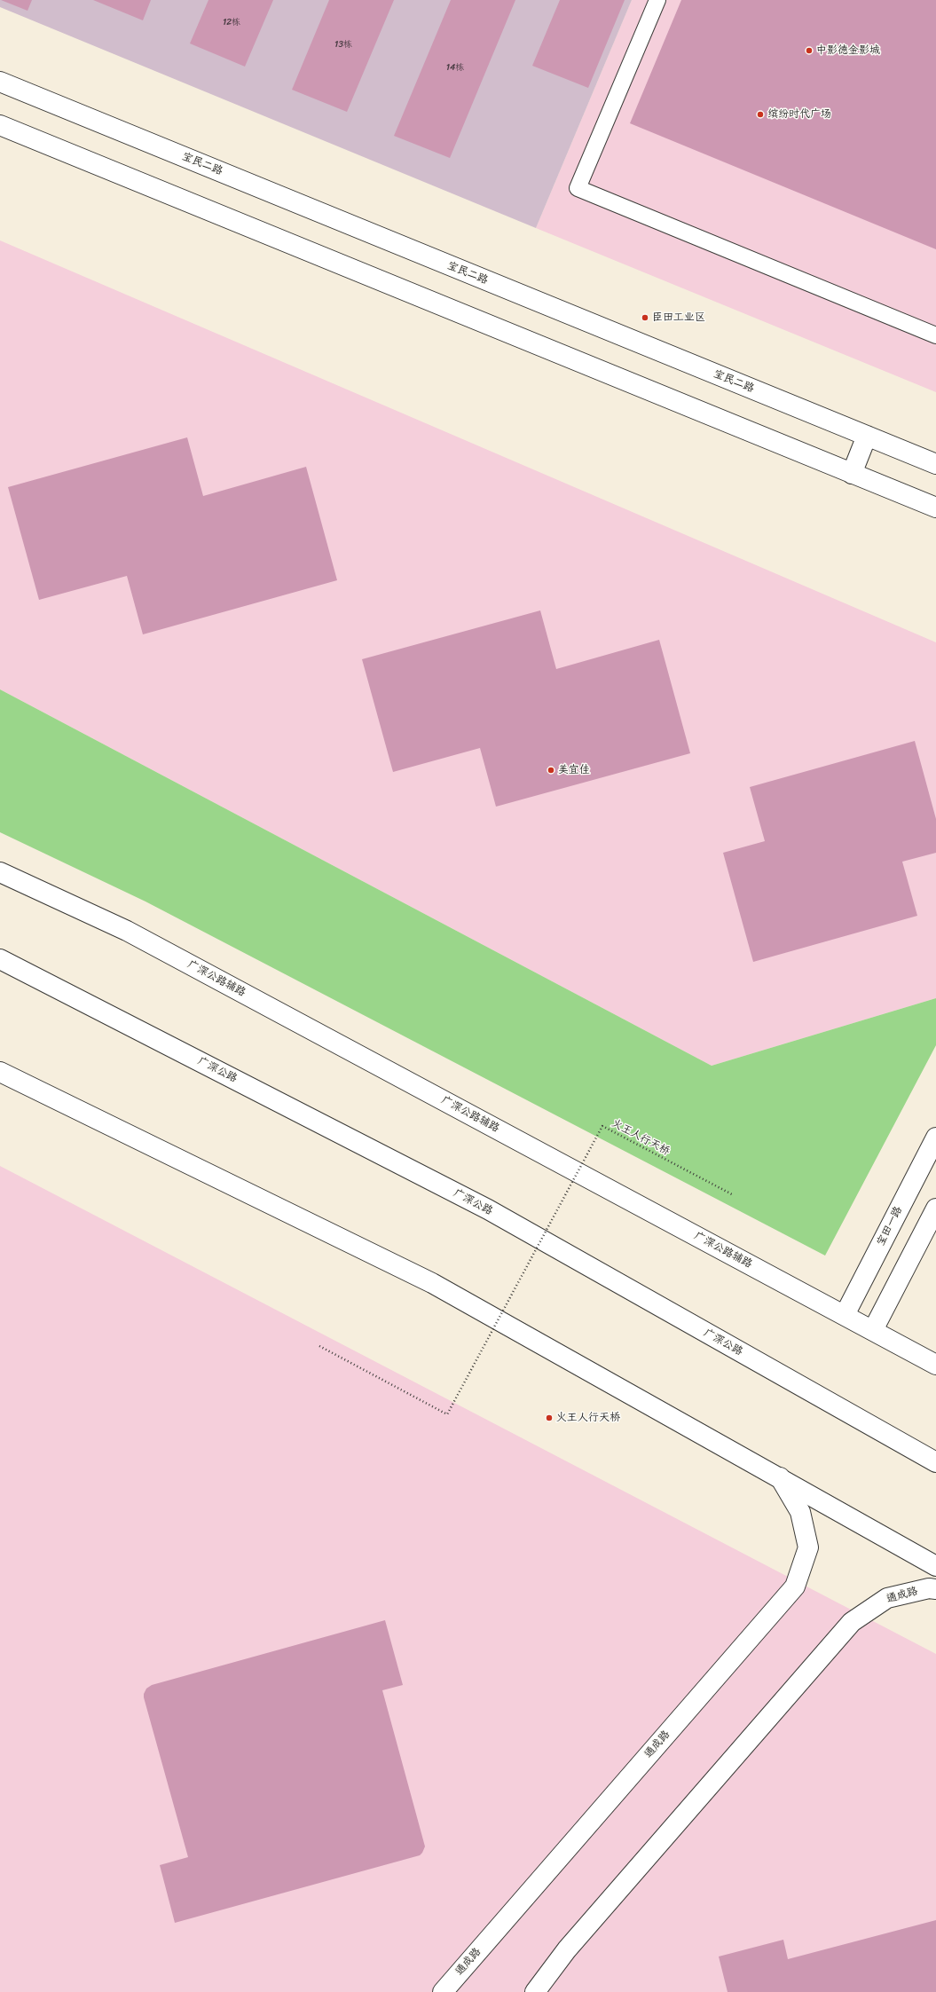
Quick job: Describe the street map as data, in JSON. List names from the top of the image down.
{
  "streets": {
    "main road": [
      "宝民二路",
      "广深公路辅路",
      "广深公路",
      "宝田一路",
      "通成路"
    ],
    "path": ["火王人行天桥"]
  },
  "crossings": [
    ["广深公路辅路", "宝田一路"]
  ],
  "places": [
    "中影德金影城",
    "缤纷时代广场",
    "臣田工业区",
    "美宜佳",
    "火王人行天桥"
  ],
  "house_numbers": ["12栋", "13栋", "14栋"]
}
